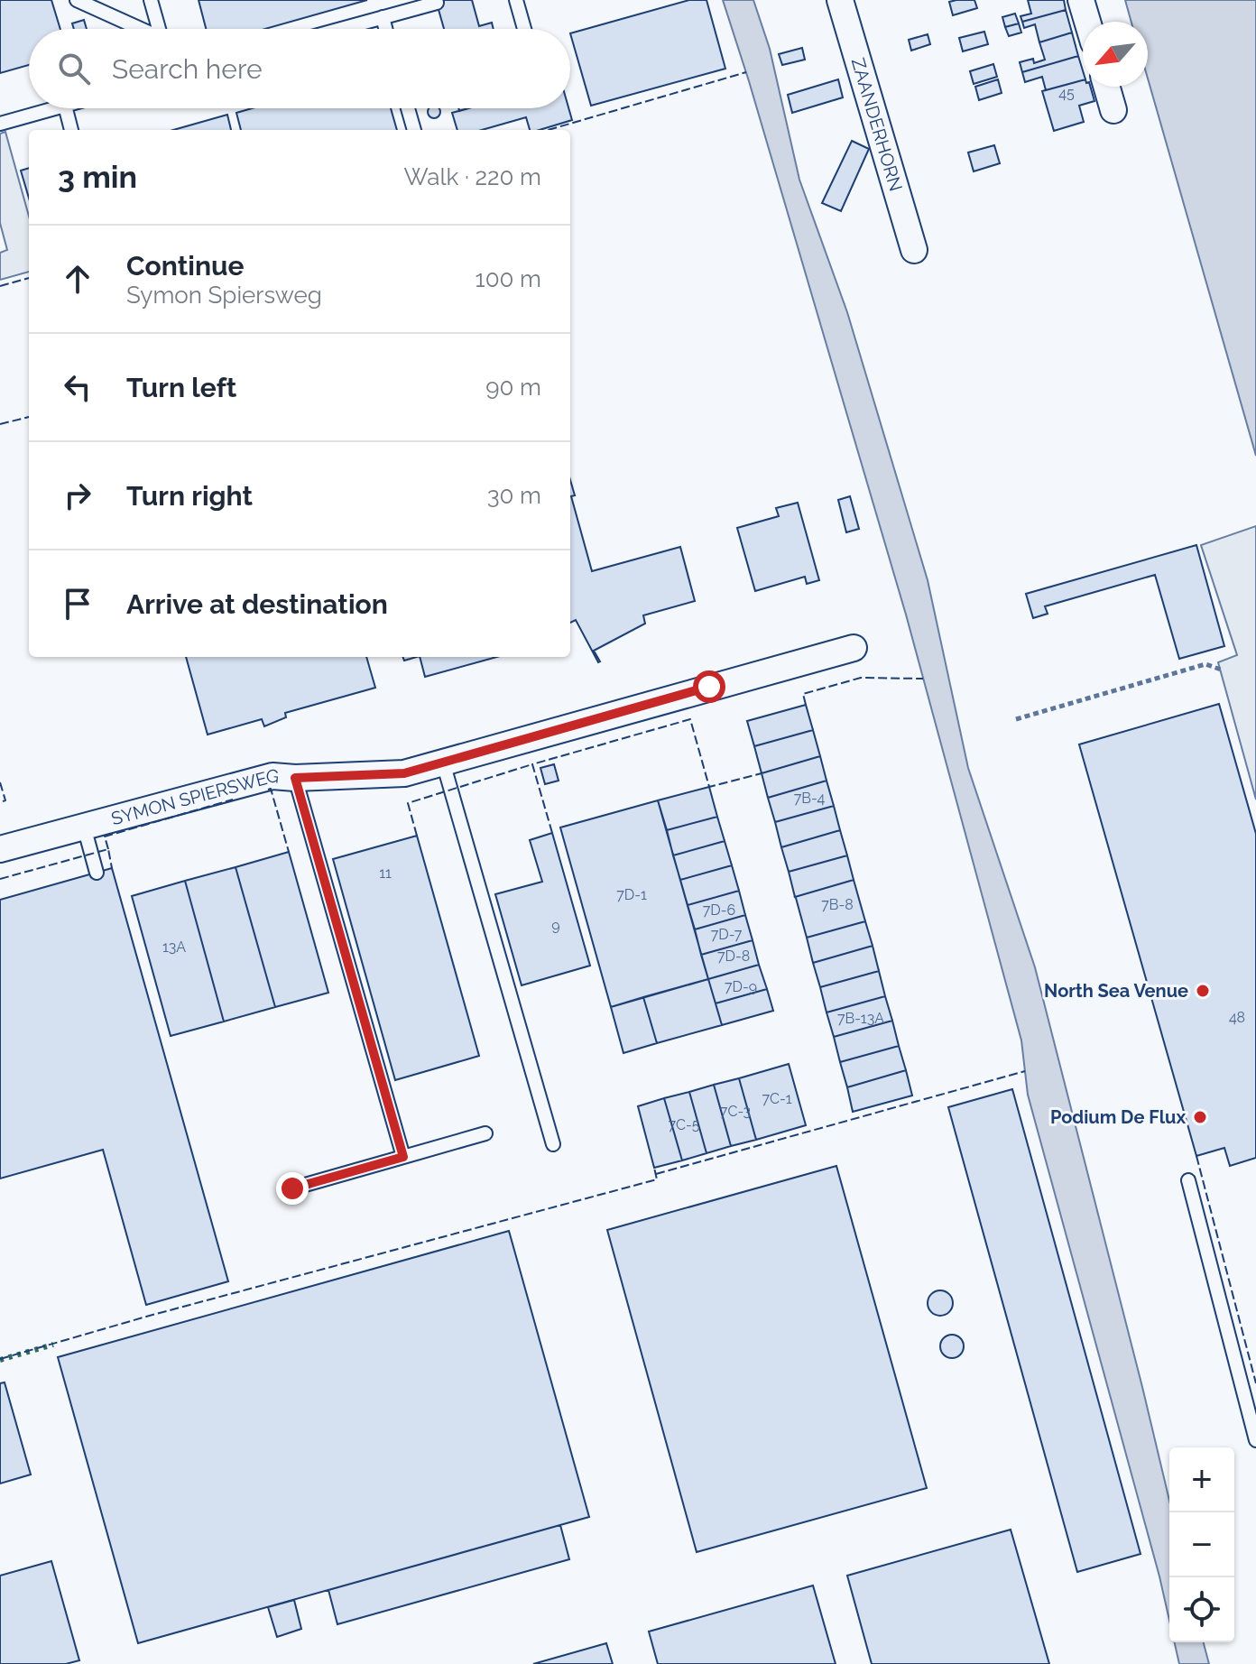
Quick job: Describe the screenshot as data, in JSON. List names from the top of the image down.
{
  "streets": {
    "street": ["ZAANDERHORN", "SYMON SPIERSWEG"]
  },
  "places": ["North Sea Venue", "Podium De Flux"],
  "house_numbers": [
    "45",
    "7B-4",
    "11",
    "7D-1",
    "7B-8",
    "7D-6",
    "9",
    "7D-7",
    "13A",
    "7D-8",
    "7D-9",
    "48",
    "7B-13A",
    "7C-1",
    "7C-3",
    "7C-5"
  ],
  "north": "bottom left",
  "page": {
    "search": "Search here",
    "heading": ["3 min", "Walk · 220 m"],
    "list": [
      ["Continue", "Symon Spiersweg", "100 m"],
      ["Turn left", "90 m"],
      ["Turn right", "30 m"],
      "Arrive at destination"
    ],
    "map_buttons": ["+", "−"]
  }
}
